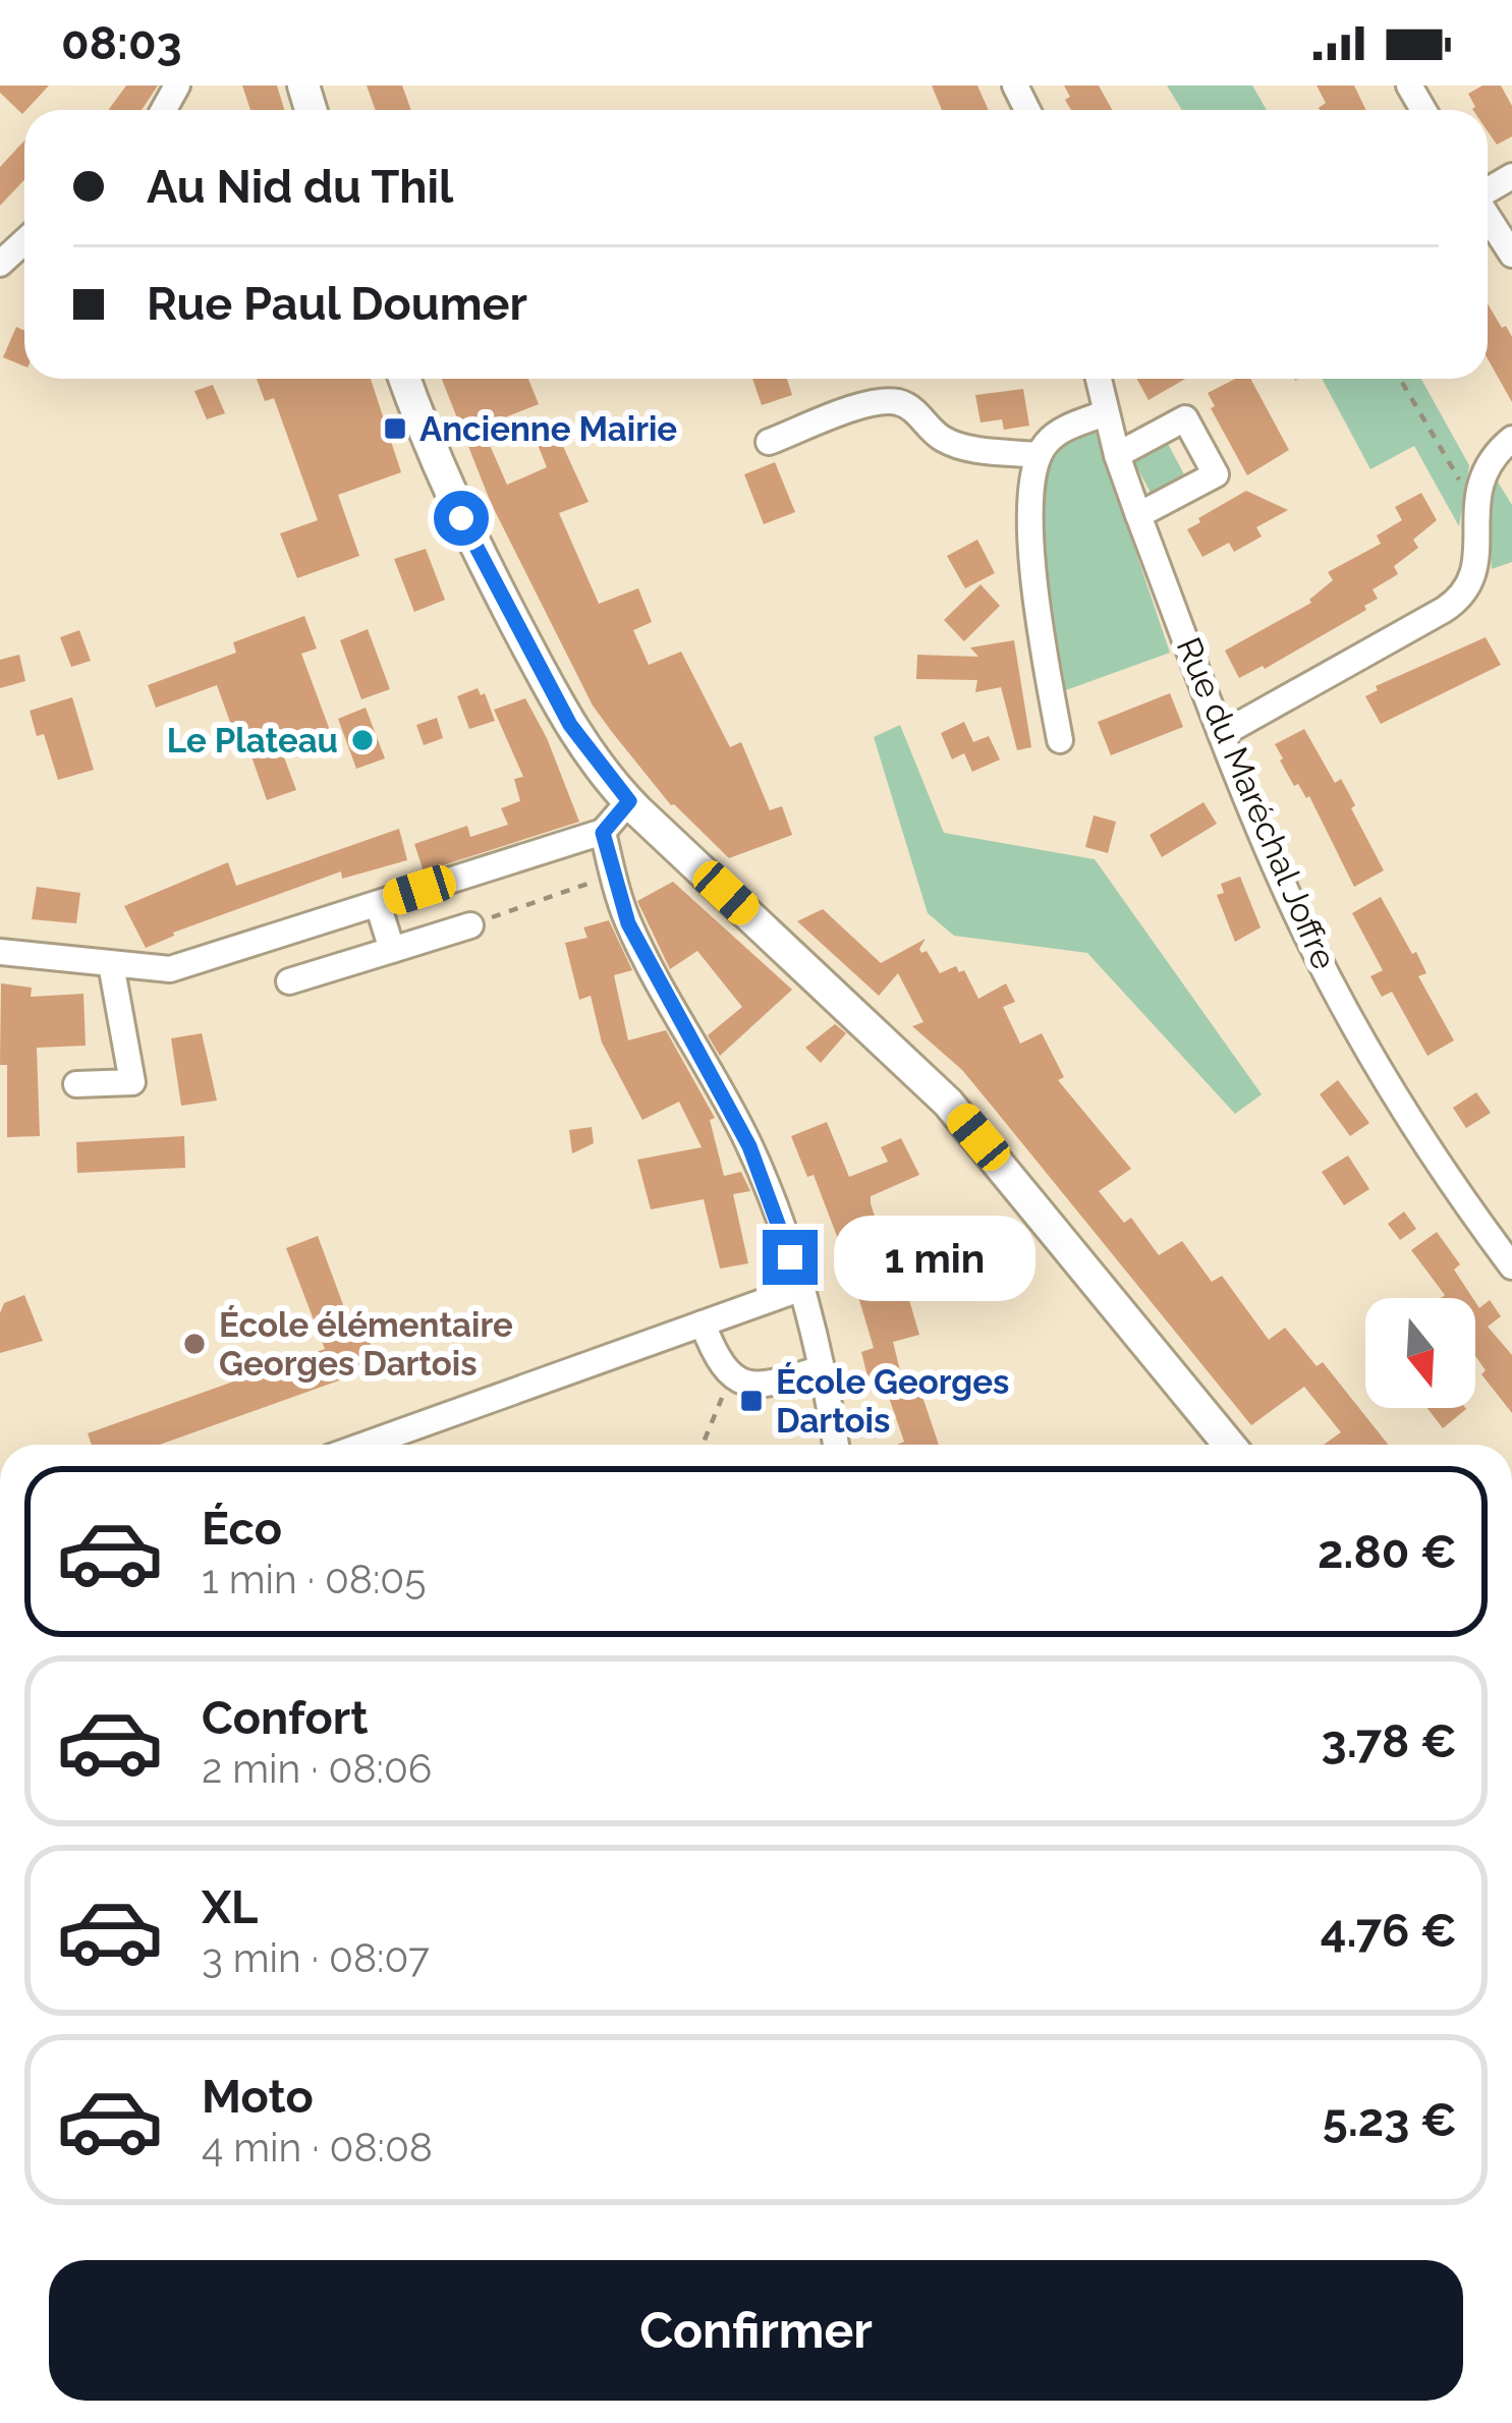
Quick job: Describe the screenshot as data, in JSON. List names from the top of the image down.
{
  "streets": {
    "street": ["Rue du Maréchal Joffre"]
  },
  "places": {
    "transit": ["Ancienne Mairie", "École Georges Dartois"],
    "other": ["Le Plateau", "École élémentaire Georges Dartois"]
  },
  "north": "bottom",
  "page": {
    "status": "08:03",
    "banner": ["Au Nid du Thil", "Rue Paul Doumer"],
    "bubble": "1 min",
    "list": [
      {
        "name": "Éco",
        "note": "1 min · 08:05",
        "value": "2.80 €"
      },
      {
        "name": "Confort",
        "note": "2 min · 08:06",
        "value": "3.78 €"
      },
      {
        "name": "XL",
        "note": "3 min · 08:07",
        "value": "4.76 €"
      },
      {
        "name": "Moto",
        "note": "4 min · 08:08",
        "value": "5.23 €"
      }
    ],
    "buttons": "Confirmer"
  }
}
